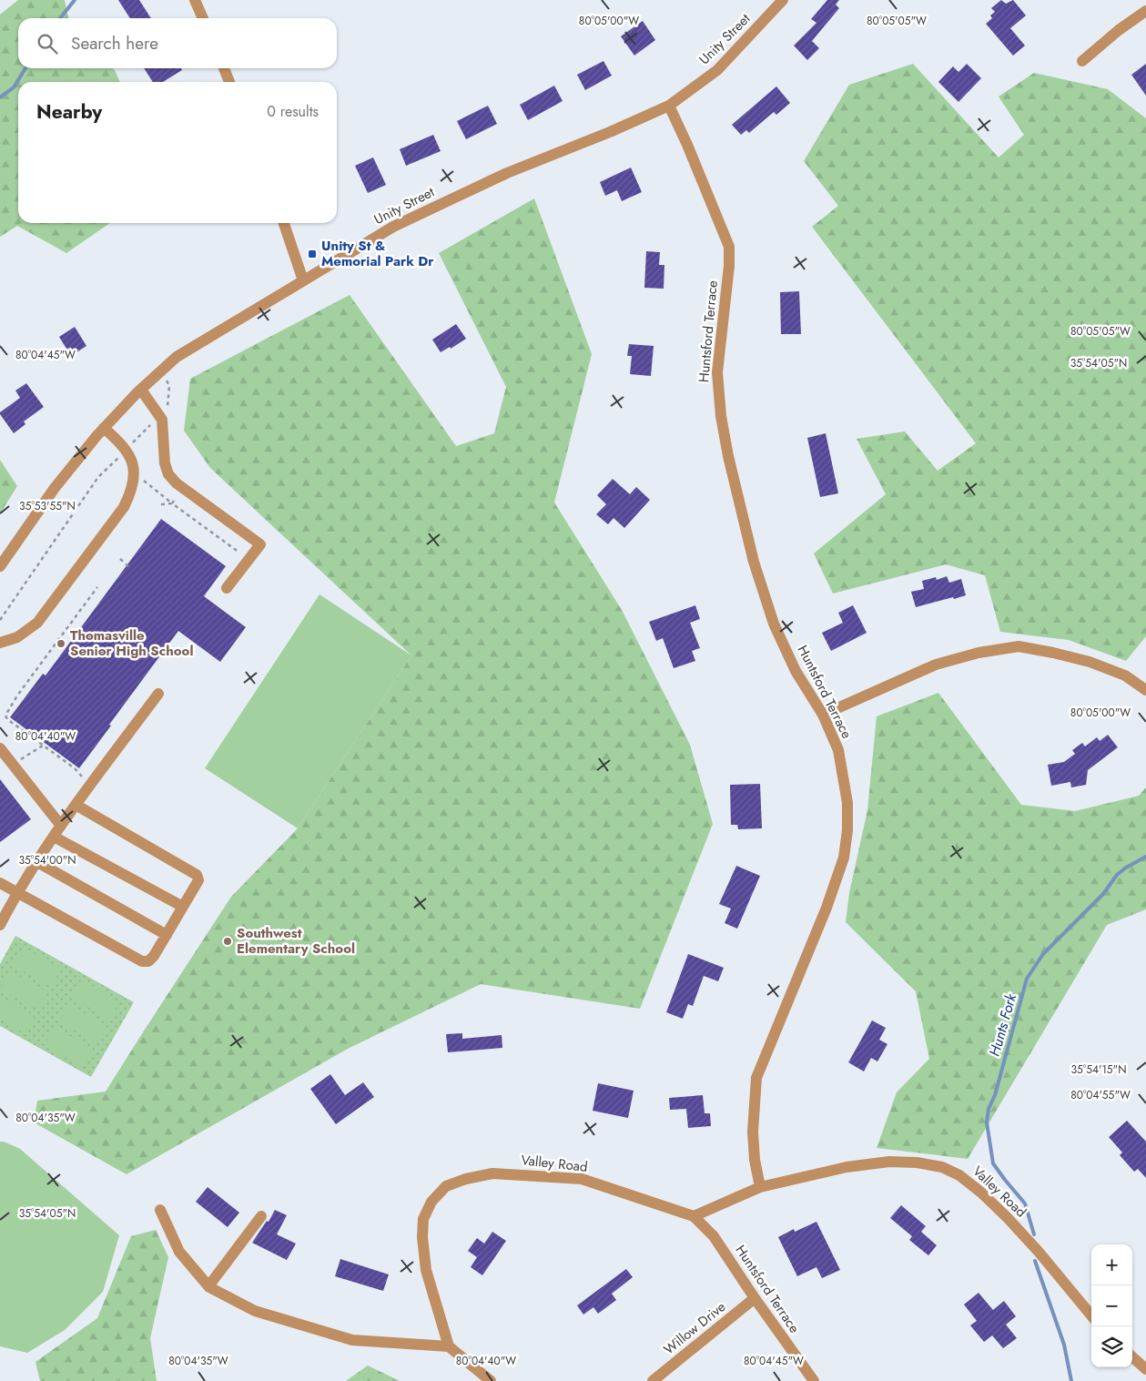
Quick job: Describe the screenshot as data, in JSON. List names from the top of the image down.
{
  "streets": {
    "street": [
      "Unity Street",
      "Huntsford Terrace",
      "Valley Road",
      "Willow Drive"
    ]
  },
  "crossings": [
    ["Unity Street", "Huntsford Terrace"],
    ["Huntsford Terrace", "Valley Road"],
    ["Huntsford Terrace", "Willow Drive"]
  ],
  "water": ["Hunts Fork"],
  "places": {
    "transit": ["Unity St & Memorial Park Dr"],
    "other": ["Thomasville Senior High School", "Southwest Elementary School"]
  },
  "page": {
    "search": "Search here",
    "heading": ["Nearby", "0 results"],
    "map_buttons": ["+", "−"]
  },
  "coordinates": [
    "80°05'00\"W",
    "80°05'05\"W",
    "80°04'45\"W",
    "35°54'05\"N",
    "35°53'55\"N",
    "80°04'40\"W",
    "35°54'00\"N",
    "35°54'15\"N",
    "80°04'55\"W",
    "80°04'35\"W"
  ]
}
